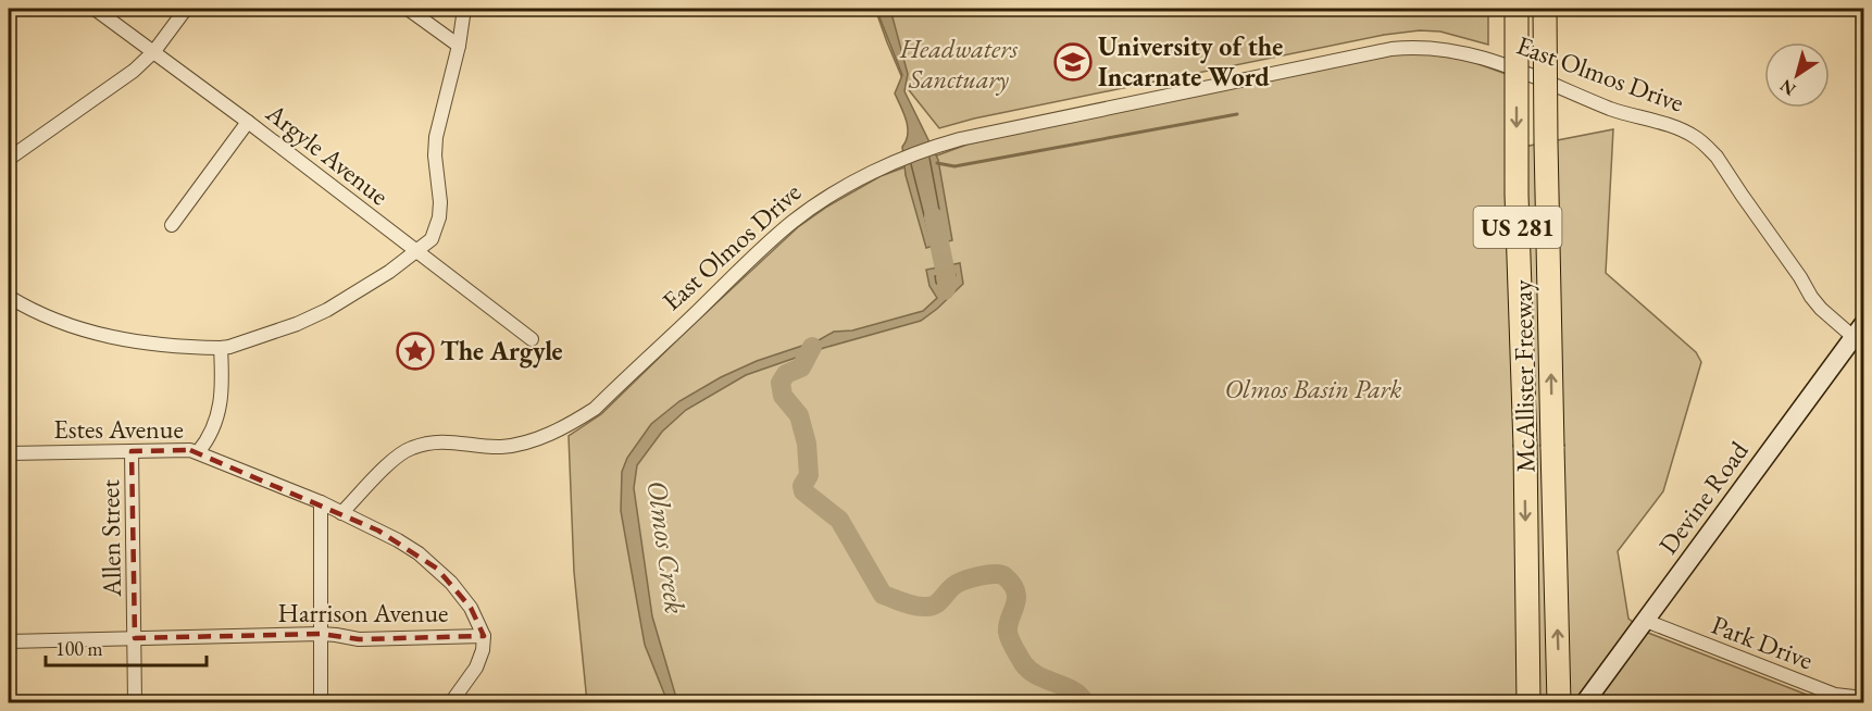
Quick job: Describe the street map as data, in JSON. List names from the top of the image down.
{
  "streets": {
    "highway": ["US 281", "McAllister Freeway"],
    "street": [
      "East Olmos Drive",
      "Argyle Avenue",
      "Estes Avenue",
      "Devine Road",
      "Allen Street",
      "Harrison Avenue",
      "Park Drive"
    ]
  },
  "crossings": [
    ["East Olmos Drive", "Devine Road"],
    ["Estes Avenue", "Allen Street"],
    ["Devine Road", "Park Drive"],
    ["Allen Street", "Harrison Avenue"]
  ],
  "water": ["Olmos Creek"],
  "parks": ["Headwaters Sanctuary", "Olmos Basin Park"],
  "places": {
    "school or university": ["University of the Incarnate Word"],
    "place": ["The Argyle"]
  },
  "scale_bar": "100 m",
  "north": "bottom left"
}
